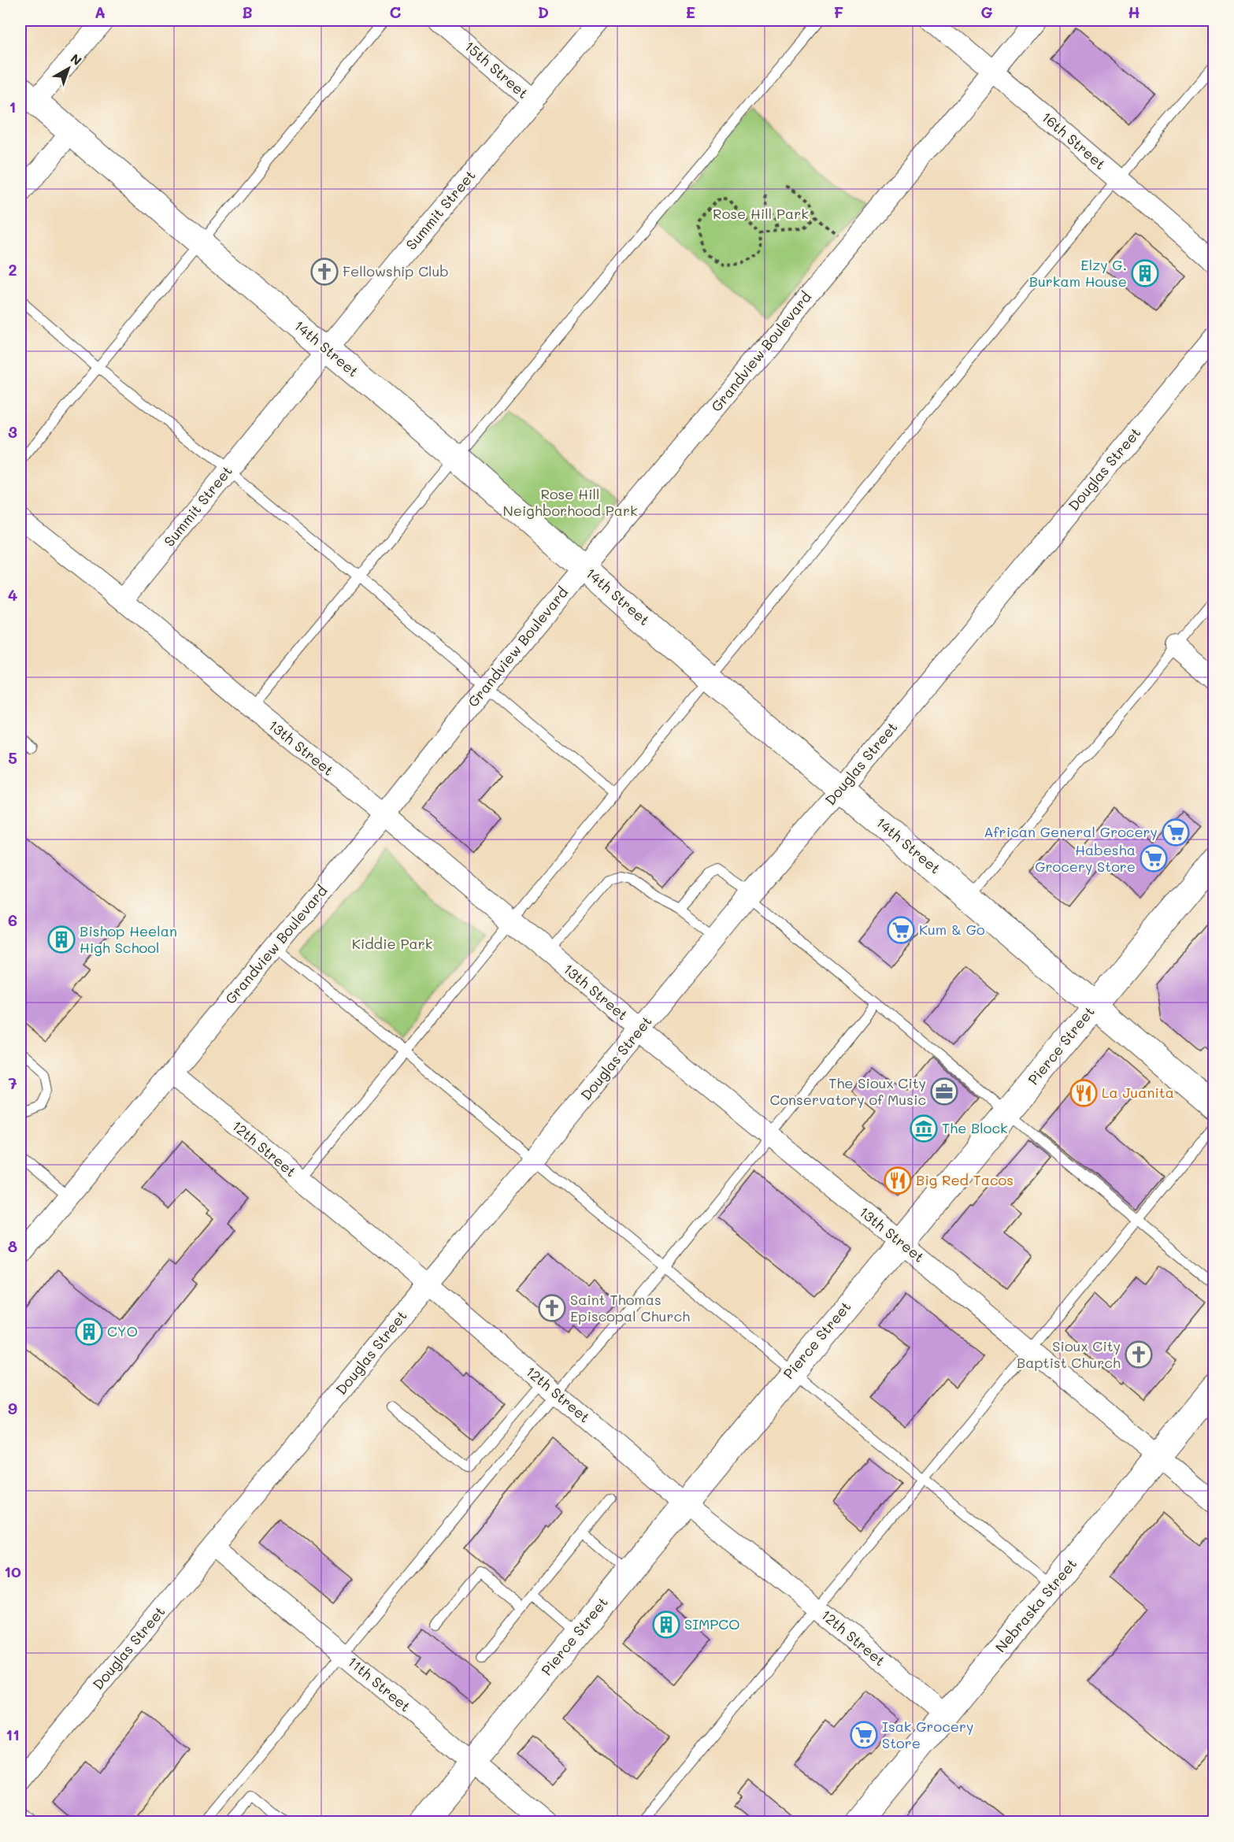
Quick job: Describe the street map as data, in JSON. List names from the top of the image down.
{
  "streets": {
    "main road": ["14th Street", "Pierce Street", "Nebraska Street"],
    "street": [
      "15th Street",
      "16th Street",
      "Summit Street",
      "Grandview Boulevard",
      "Douglas Street",
      "13th Street",
      "12th Street",
      "11th Street"
    ]
  },
  "crossings": [
    ["15th Street", "Summit Street"],
    ["16th Street", "Grandview Boulevard"],
    ["Summit Street", "14th Street"],
    ["Summit Street", "13th Street"],
    ["14th Street", "Grandview Boulevard"],
    ["14th Street", "Douglas Street"],
    ["14th Street", "Pierce Street"],
    ["Grandview Boulevard", "13th Street"],
    ["Grandview Boulevard", "12th Street"],
    ["Douglas Street", "13th Street"],
    ["Douglas Street", "12th Street"],
    ["Douglas Street", "11th Street"],
    ["13th Street", "Pierce Street"],
    ["13th Street", "Nebraska Street"],
    ["Pierce Street", "12th Street"],
    ["Pierce Street", "11th Street"],
    ["12th Street", "Nebraska Street"]
  ],
  "parks": ["Rose Hill Park", "Rose Hill Neighborhood Park", "Kiddie Park"],
  "places": {
    "church": ["Fellowship Club", "Saint Thomas Episcopal Church", "Sioux City Baptist Church"],
    "building": [
      "Elzy G. Burkam House",
      "Bishop Heelan High School",
      "CYO",
      "SIMPCO"
    ],
    "supermarket": [
      "African General Grocery",
      "Habesha Grocery Store",
      "Kum & Go",
      "Isak Grocery Store"
    ],
    "office": ["The Sioux City Conservatory of Music"],
    "restaurant": ["La Juanita", "Big Red Tacos"],
    "museum": ["The Block"]
  },
  "north": "top right",
  "grid": {
    "columns": [
      "A",
      "B",
      "C",
      "D",
      "E",
      "F",
      "G",
      "H"
    ],
    "rows": [
      "1",
      "2",
      "3",
      "4",
      "5",
      "6",
      "7",
      "8",
      "9",
      "10",
      "11"
    ]
  }
}
